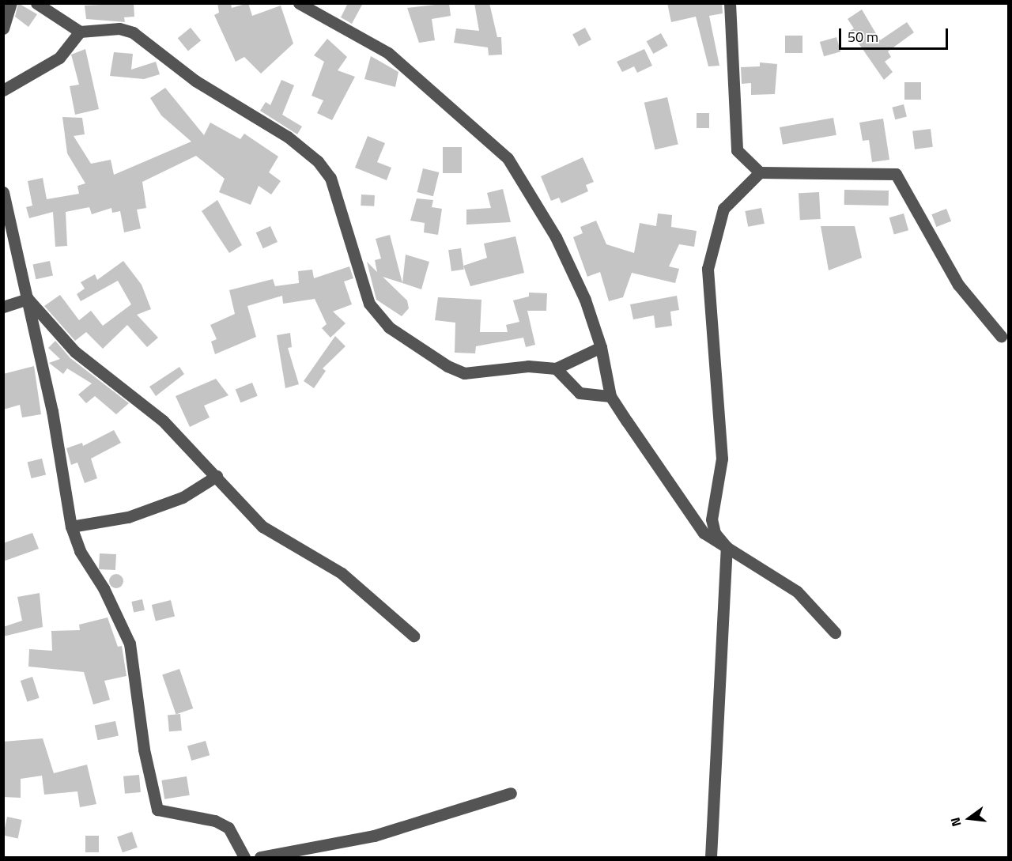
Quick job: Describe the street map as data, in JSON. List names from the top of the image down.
{
  "scale_bar": "50 m",
  "north": "left"
}
